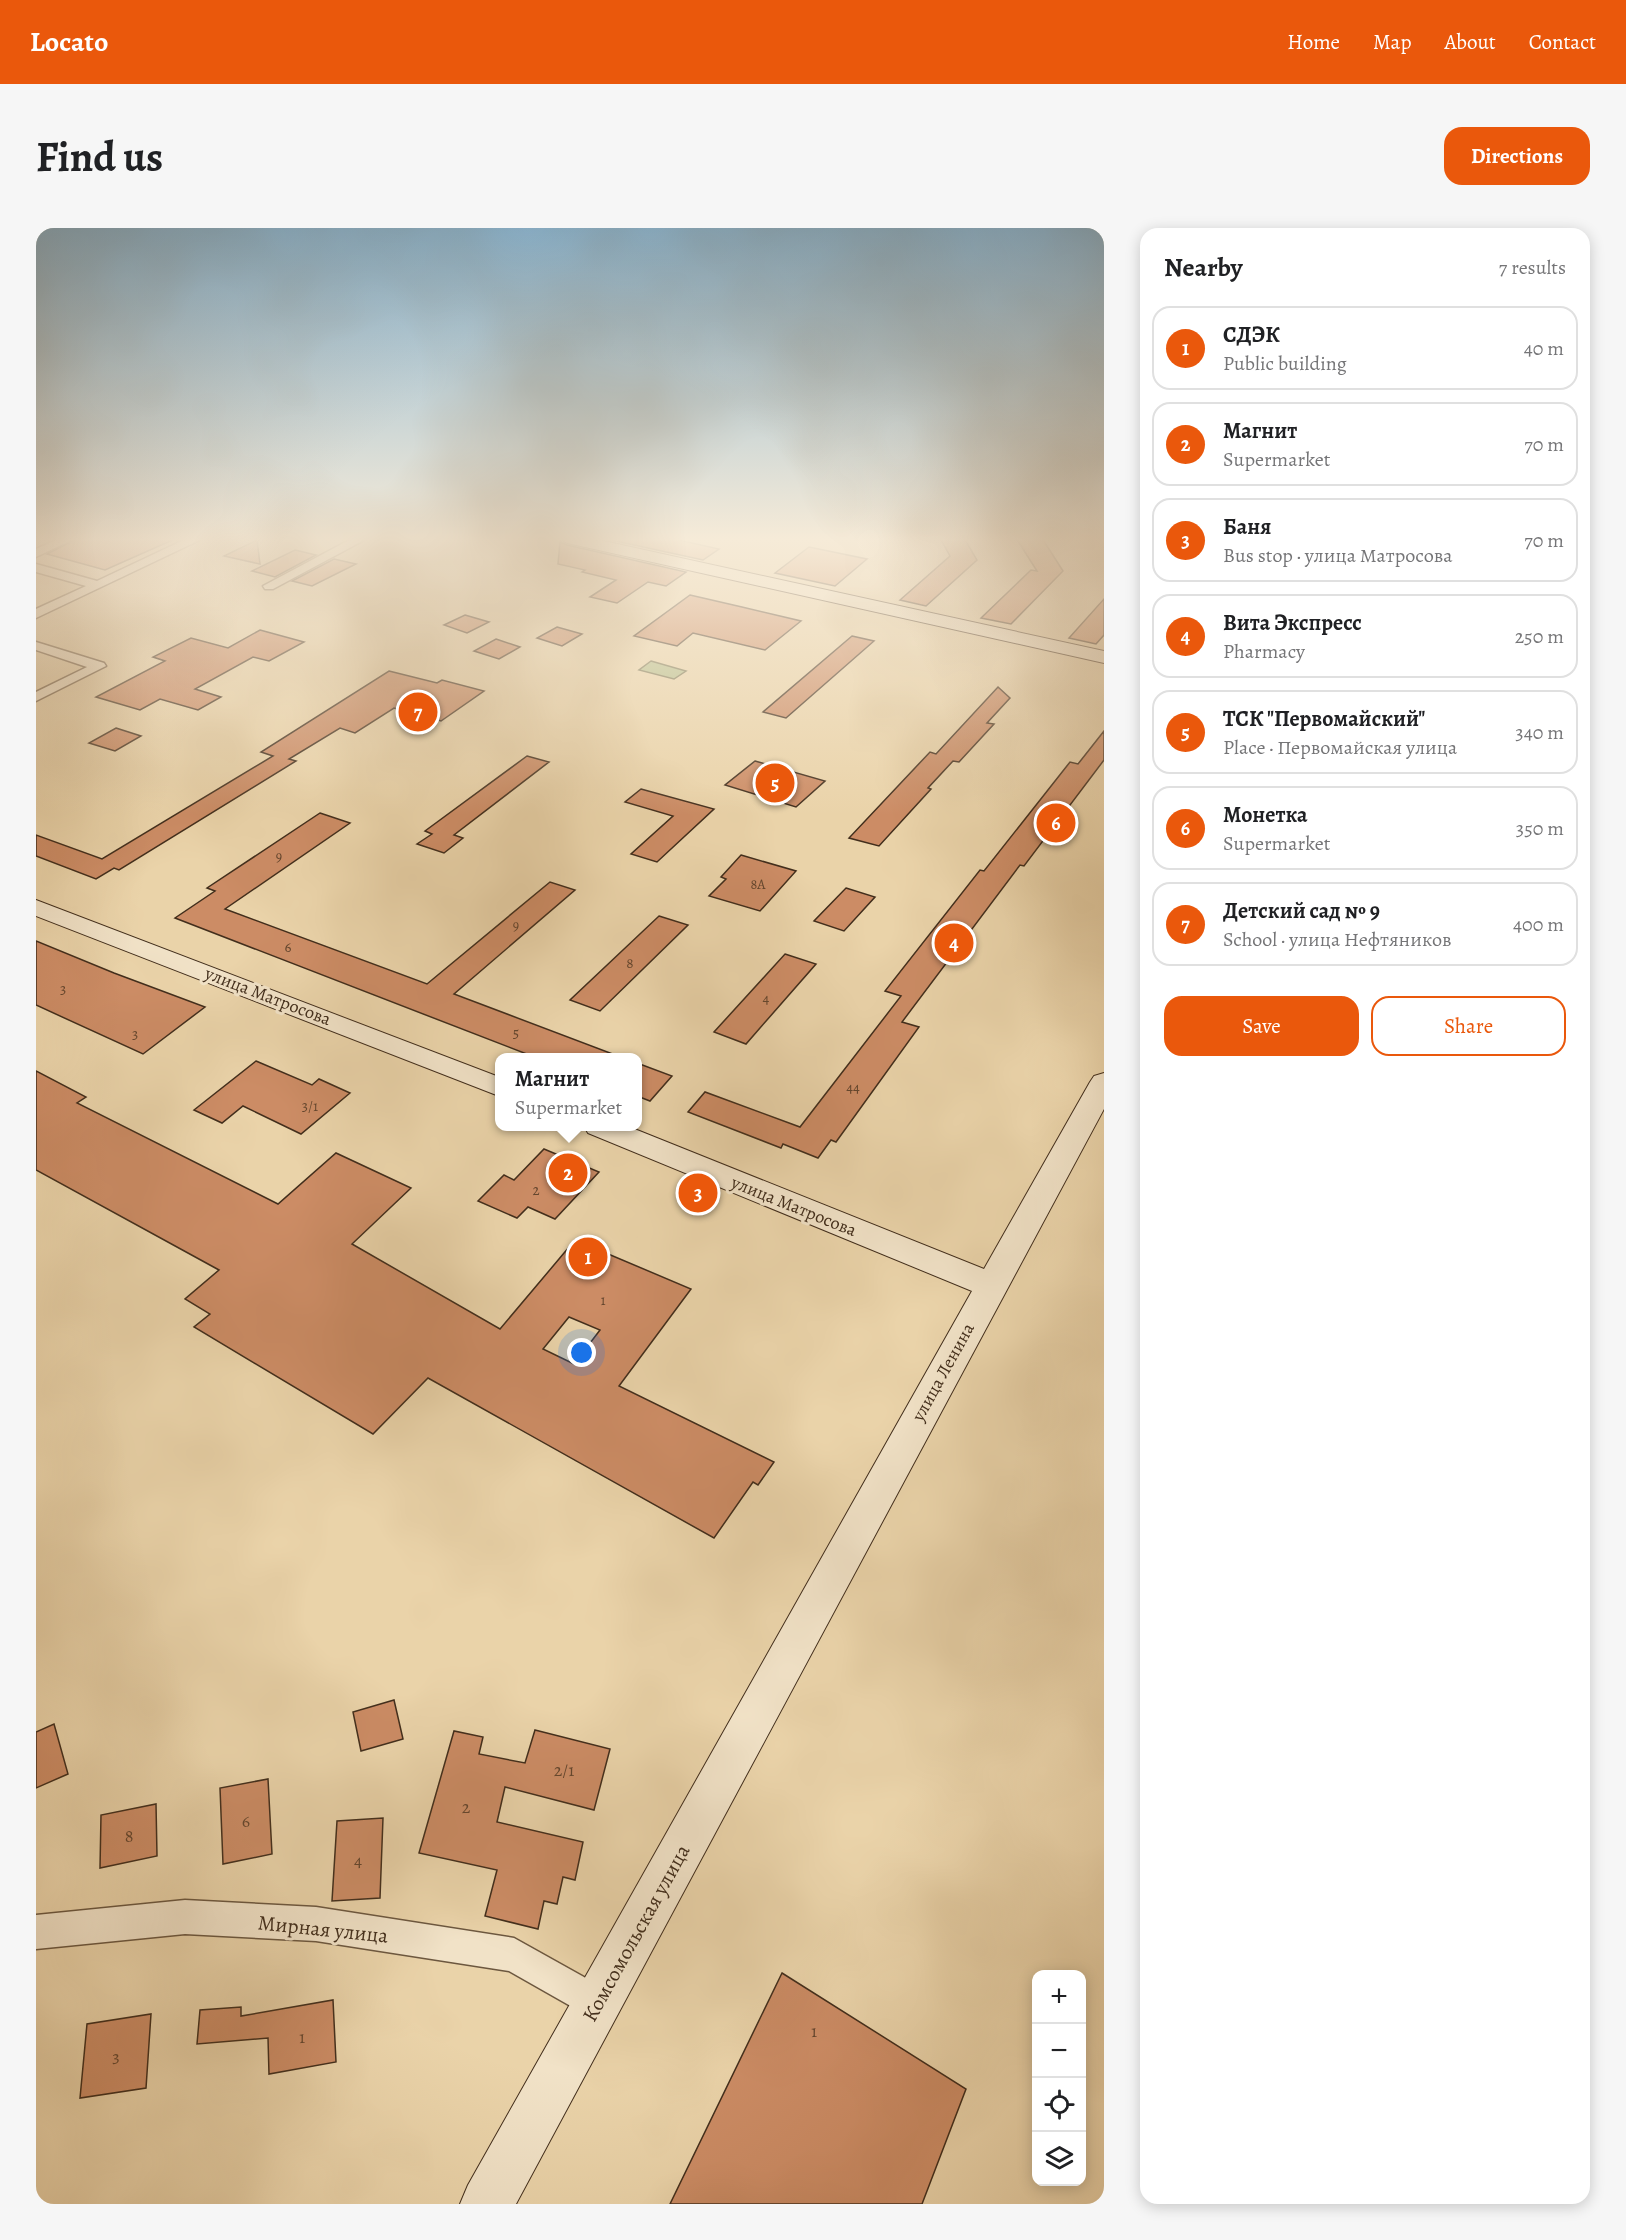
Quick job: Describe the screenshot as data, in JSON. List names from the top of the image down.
{
  "streets": {
    "street": [
      "улица Матросова",
      "улица Ленина",
      "Мирная улица",
      "Комсомольская улица"
    ]
  },
  "crossings": [
    ["улица Матросова", "улица Ленина"],
    ["улица Ленина", "Комсомольская улица"],
    ["Мирная улица", "Комсомольская улица"]
  ],
  "house_numbers": [
    "9",
    "8А",
    "9",
    "6",
    "8",
    "3",
    "4",
    "5",
    "3",
    "44",
    "3/1",
    "2",
    "1",
    "2/1",
    "2",
    "6",
    "8",
    "4",
    "1",
    "1",
    "3"
  ],
  "page": {
    "header": "Locato",
    "nav": [
      "Home",
      "Map",
      "About",
      "Contact"
    ],
    "buttons": [
      "Directions",
      ["Save", "Share"]
    ],
    "title": "Find us",
    "heading": ["Nearby", "7 results"],
    "list": [
      {
        "mark": "1",
        "name": "СДЭК",
        "note": "Public building",
        "value": "40 m"
      },
      {
        "mark": "2",
        "name": "Магнит",
        "note": "Supermarket",
        "value": "70 m"
      },
      {
        "mark": "3",
        "name": "Баня",
        "note": "Bus stop · улица Матросова",
        "value": "70 m"
      },
      {
        "mark": "4",
        "name": "Вита Экспресс",
        "note": "Pharmacy",
        "value": "250 m"
      },
      {
        "mark": "5",
        "name": "ТСК \"Первомайский\"",
        "note": "Place · Первомайская улица",
        "value": "340 m"
      },
      {
        "mark": "6",
        "name": "Монетка",
        "note": "Supermarket",
        "value": "350 m"
      },
      {
        "mark": "7",
        "name": "Детский сад № 9",
        "note": "School · улица Нефтяников",
        "value": "400 m"
      }
    ],
    "pins": [
      "7",
      "5",
      "6",
      "4",
      "2",
      "3",
      "1"
    ],
    "popup": ["Магнит", "Supermarket"],
    "map_buttons": ["+", "−"]
  }
}
